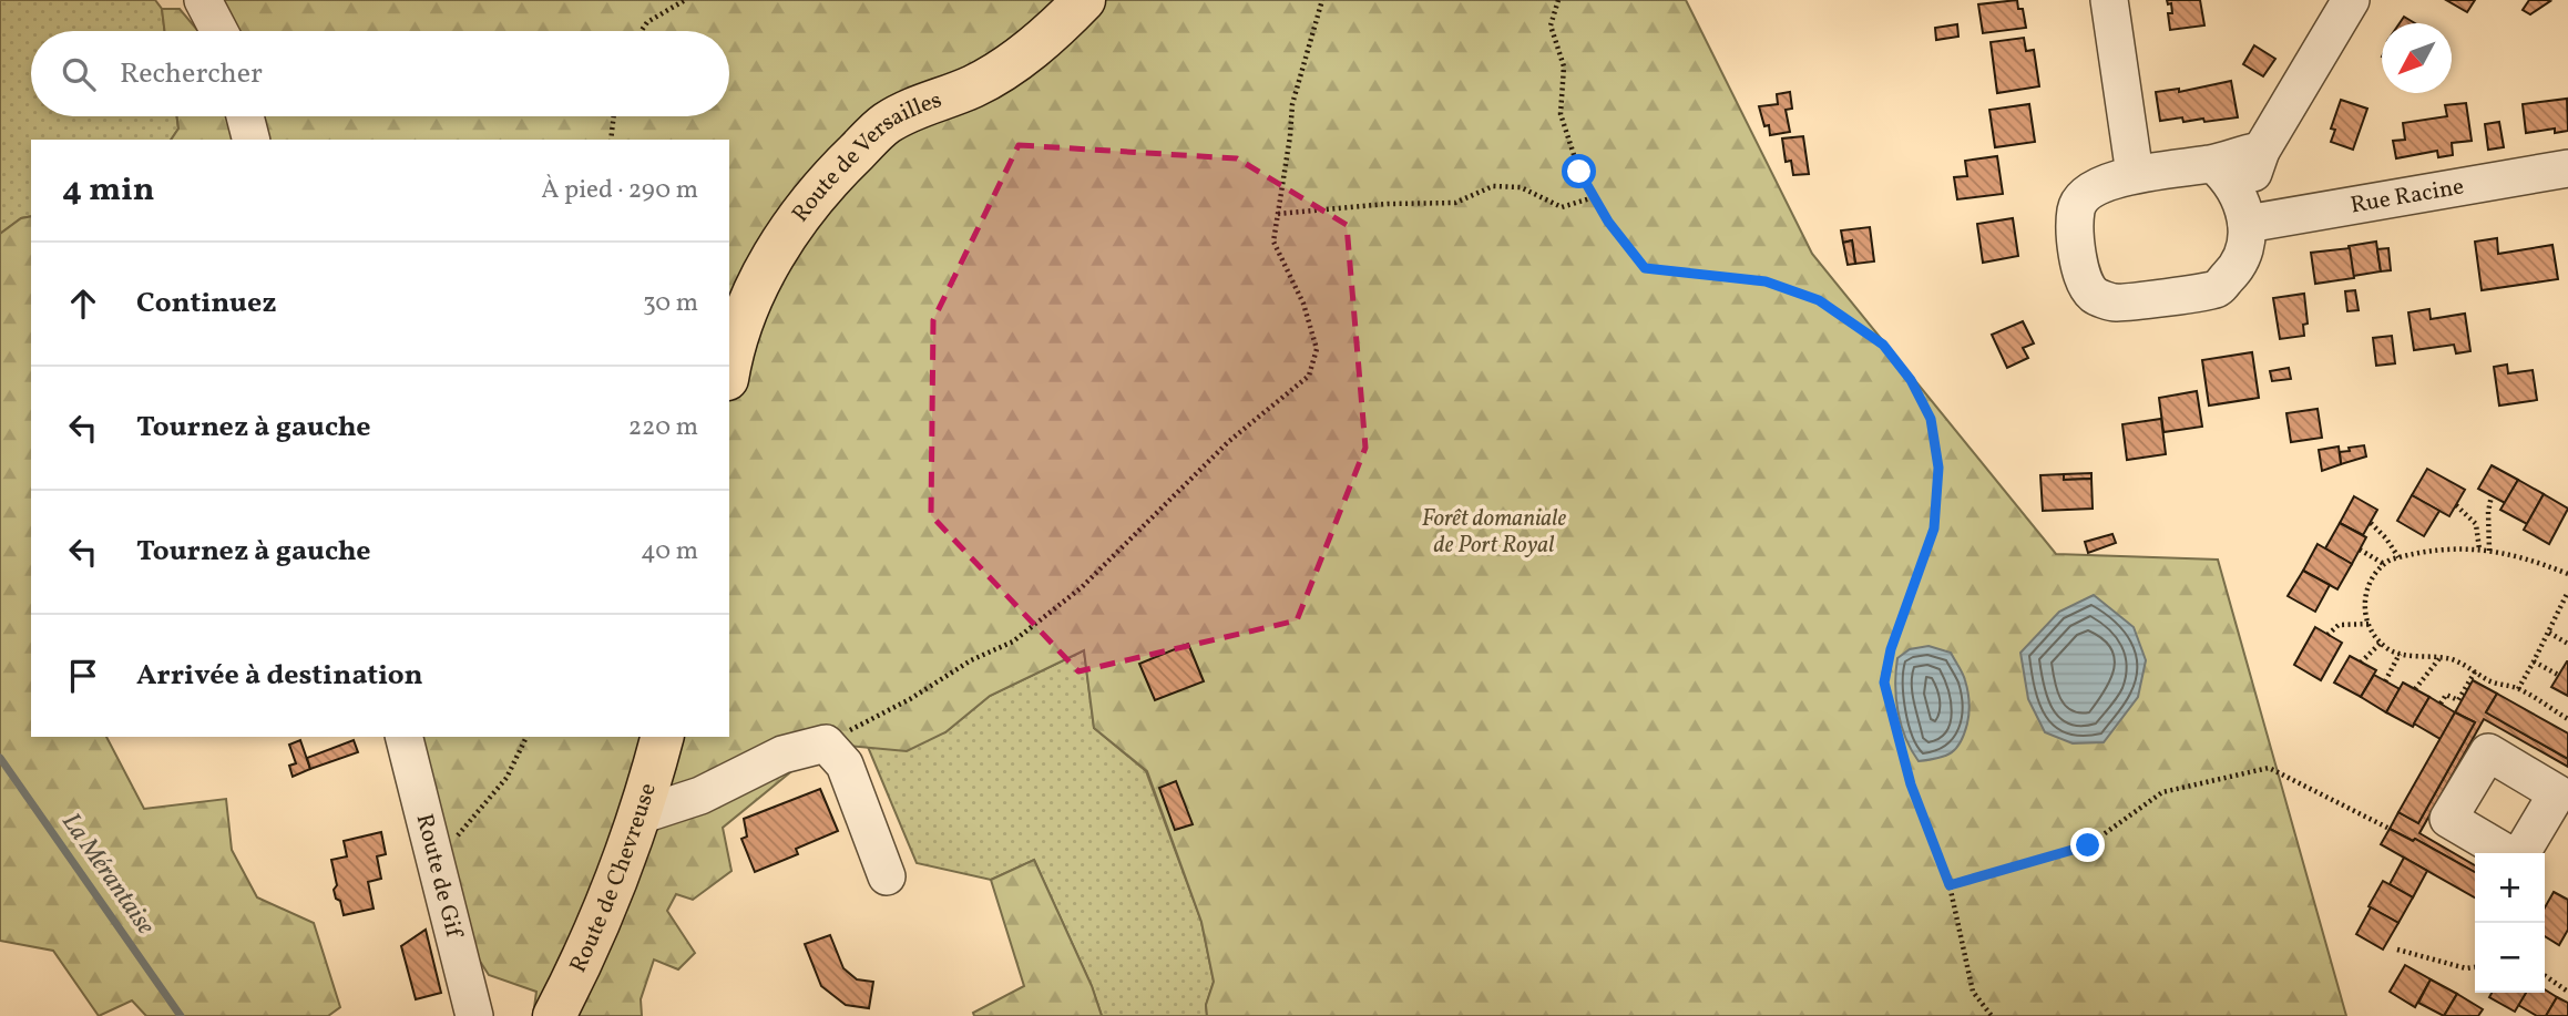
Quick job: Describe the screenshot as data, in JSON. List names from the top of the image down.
{
  "streets": {
    "main road": ["Route de Versailles", "Route de Chevreuse"],
    "street": ["Rue Racine", "Route de Gif"]
  },
  "water": ["La Mérantaise"],
  "parks": ["Forêt domaniale de Port Royal"],
  "north": "bottom left",
  "page": {
    "search": "Rechercher",
    "heading": ["4 min", "À pied · 290 m"],
    "list": [
      ["Continuez", "30 m"],
      ["Tournez à gauche", "220 m"],
      ["Tournez à gauche", "40 m"],
      "Arrivée à destination"
    ],
    "map_buttons": ["+", "−"]
  }
}
